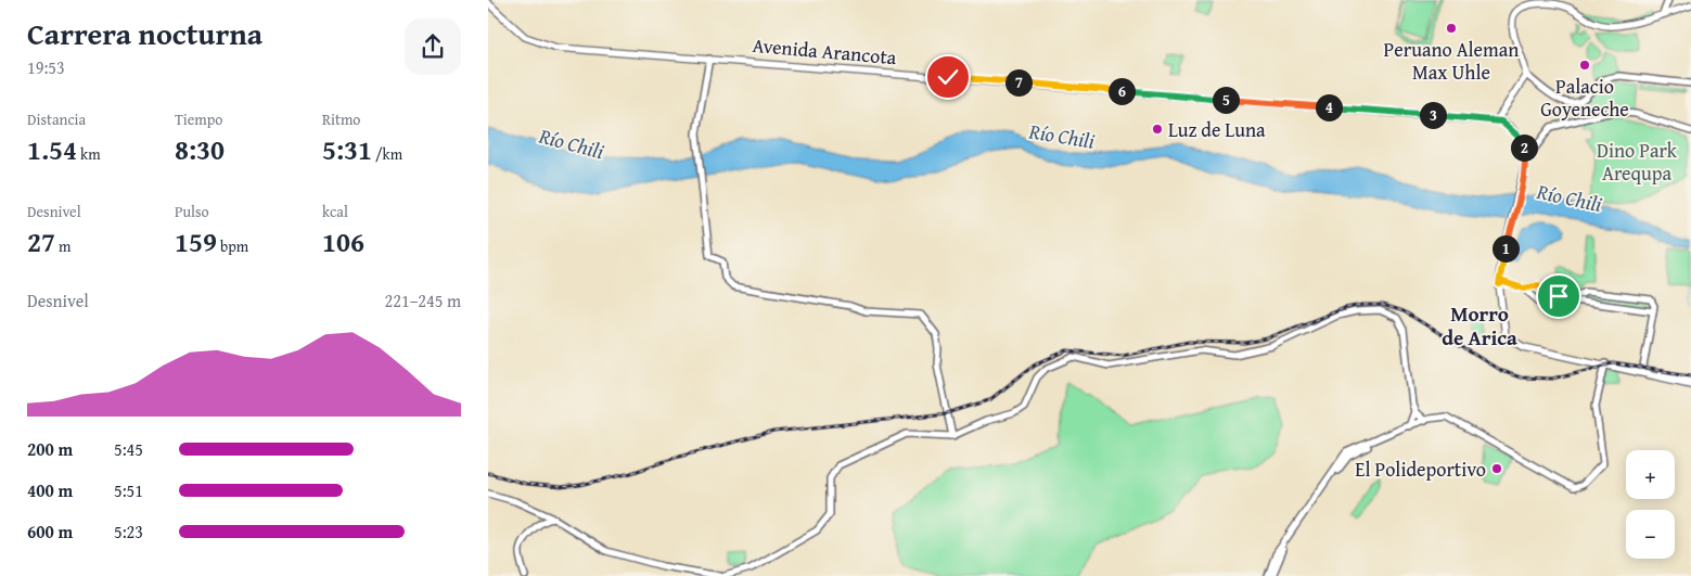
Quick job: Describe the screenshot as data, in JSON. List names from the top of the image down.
{
  "streets": {
    "main road": ["Avenida Arancota"]
  },
  "districts": ["Morro de Arica"],
  "water": ["Río Chili"],
  "parks": ["Dino Park Arequpa"],
  "places": [
    "Peruano Aleman Max Uhle",
    "Palacio Goyeneche",
    "Luz de Luna",
    "El Polideportivo"
  ],
  "page": {
    "heading": ["Carrera nocturna", "19:53"],
    "pins": [
      "7",
      "6",
      "5",
      "4",
      "3",
      "2",
      "1"
    ],
    "stats": [
      ["Distancia", "1.54 km"],
      ["Tiempo", "8:30"],
      ["Ritmo", "5:31 /km"],
      ["Desnivel", "27 m"],
      ["Pulso", "159 bpm"],
      ["kcal", "106"]
    ],
    "chart": ["Desnivel", "221–245 m"],
    "list": [
      {
        "name": "200 m",
        "note": "5:45"
      },
      {
        "name": "400 m",
        "note": "5:51"
      },
      {
        "name": "600 m",
        "note": "5:23"
      }
    ],
    "map_buttons": ["+", "−"]
  }
}
